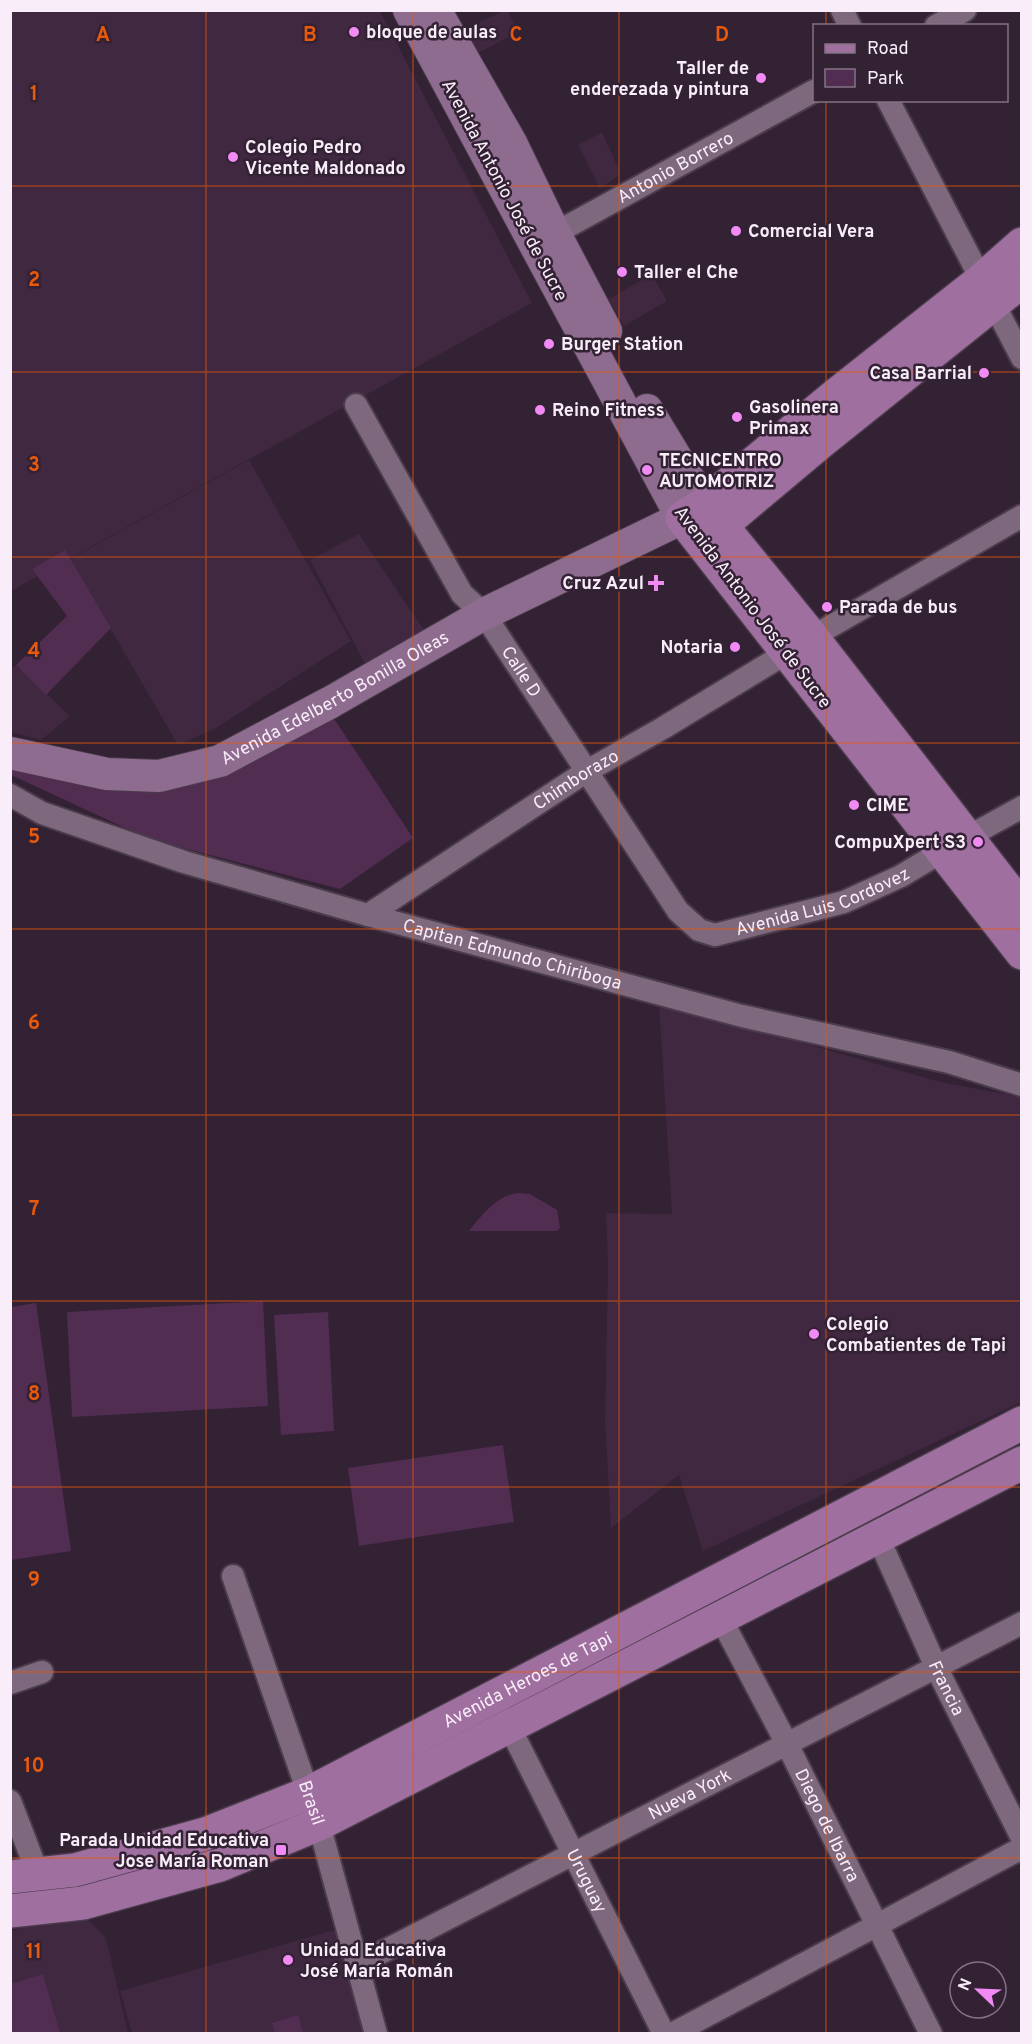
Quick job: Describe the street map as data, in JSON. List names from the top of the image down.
{
  "streets": {
    "main road": ["Avenida Antonio José de Sucre", "Avenida Heroes de Tapi"],
    "street": [
      "Antonio Borrero",
      "Calle D",
      "Avenida Edelberto Bonilla Oleas",
      "Chimborazo",
      "Avenida Luis Cordovez",
      "Capitan Edmundo Chiriboga",
      "Francia",
      "Nueva York",
      "Brasil",
      "Diego de Ibarra",
      "Uruguay"
    ]
  },
  "crossings": [
    ["Antonio Borrero", "Avenida Antonio José de Sucre"],
    ["Avenida Antonio José de Sucre", "Avenida Edelberto Bonilla Oleas"],
    ["Avenida Antonio José de Sucre", "Chimborazo"],
    ["Avenida Antonio José de Sucre", "Avenida Luis Cordovez"],
    ["Calle D", "Avenida Edelberto Bonilla Oleas"],
    ["Calle D", "Chimborazo"],
    ["Calle D", "Avenida Luis Cordovez"],
    ["Chimborazo", "Capitan Edmundo Chiriboga"],
    ["Avenida Heroes de Tapi", "Francia"],
    ["Avenida Heroes de Tapi", "Brasil"],
    ["Avenida Heroes de Tapi", "Diego de Ibarra"],
    ["Avenida Heroes de Tapi", "Uruguay"],
    ["Francia", "Nueva York"],
    ["Nueva York", "Brasil"],
    ["Nueva York", "Diego de Ibarra"],
    ["Nueva York", "Uruguay"]
  ],
  "places": {
    "other": [
      "bloque de aulas",
      "Taller de enderezada y pintura",
      "Colegio Pedro Vicente Maldonado",
      "Comercial Vera",
      "Taller el Che",
      "Burger Station",
      "Casa Barrial",
      "Reino Fitness",
      "Gasolinera Primax",
      "TECNICENTRO AUTOMOTRIZ",
      "Parada de bus",
      "Notaria",
      "CIME",
      "CompuXpert S3",
      "Colegio Combatientes de Tapi",
      "Unidad Educativa José María Román"
    ],
    "health": ["Cruz Azul"],
    "transit": ["Parada Unidad Educativa Jose María Roman"]
  },
  "legend": ["Road", "Park"],
  "north": "top left",
  "grid": {
    "columns": [
      "A",
      "B",
      "C",
      "D"
    ],
    "rows": [
      "1",
      "2",
      "3",
      "4",
      "5",
      "6",
      "7",
      "8",
      "9",
      "10",
      "11"
    ]
  }
}
